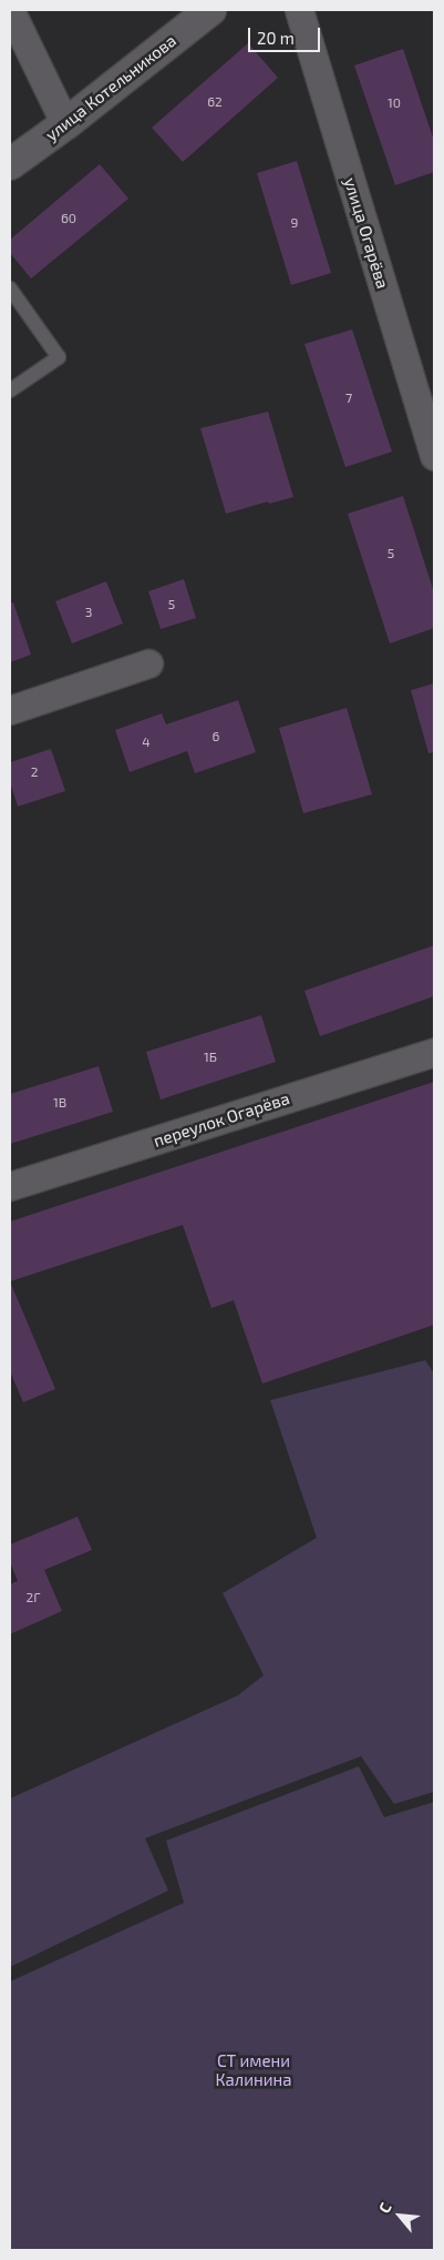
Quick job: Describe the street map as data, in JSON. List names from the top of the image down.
{
  "streets": {
    "street": ["улица Котельникова", "улица Огарёва", "переулок Огарёва"]
  },
  "parks": ["СТ имени Калинина"],
  "house_numbers": [
    "62",
    "10",
    "60",
    "9",
    "7",
    "5",
    "5",
    "3",
    "6",
    "4",
    "2",
    "1Б",
    "1В",
    "2Г"
  ],
  "scale_bar": "20 m",
  "north": "top left"
}
